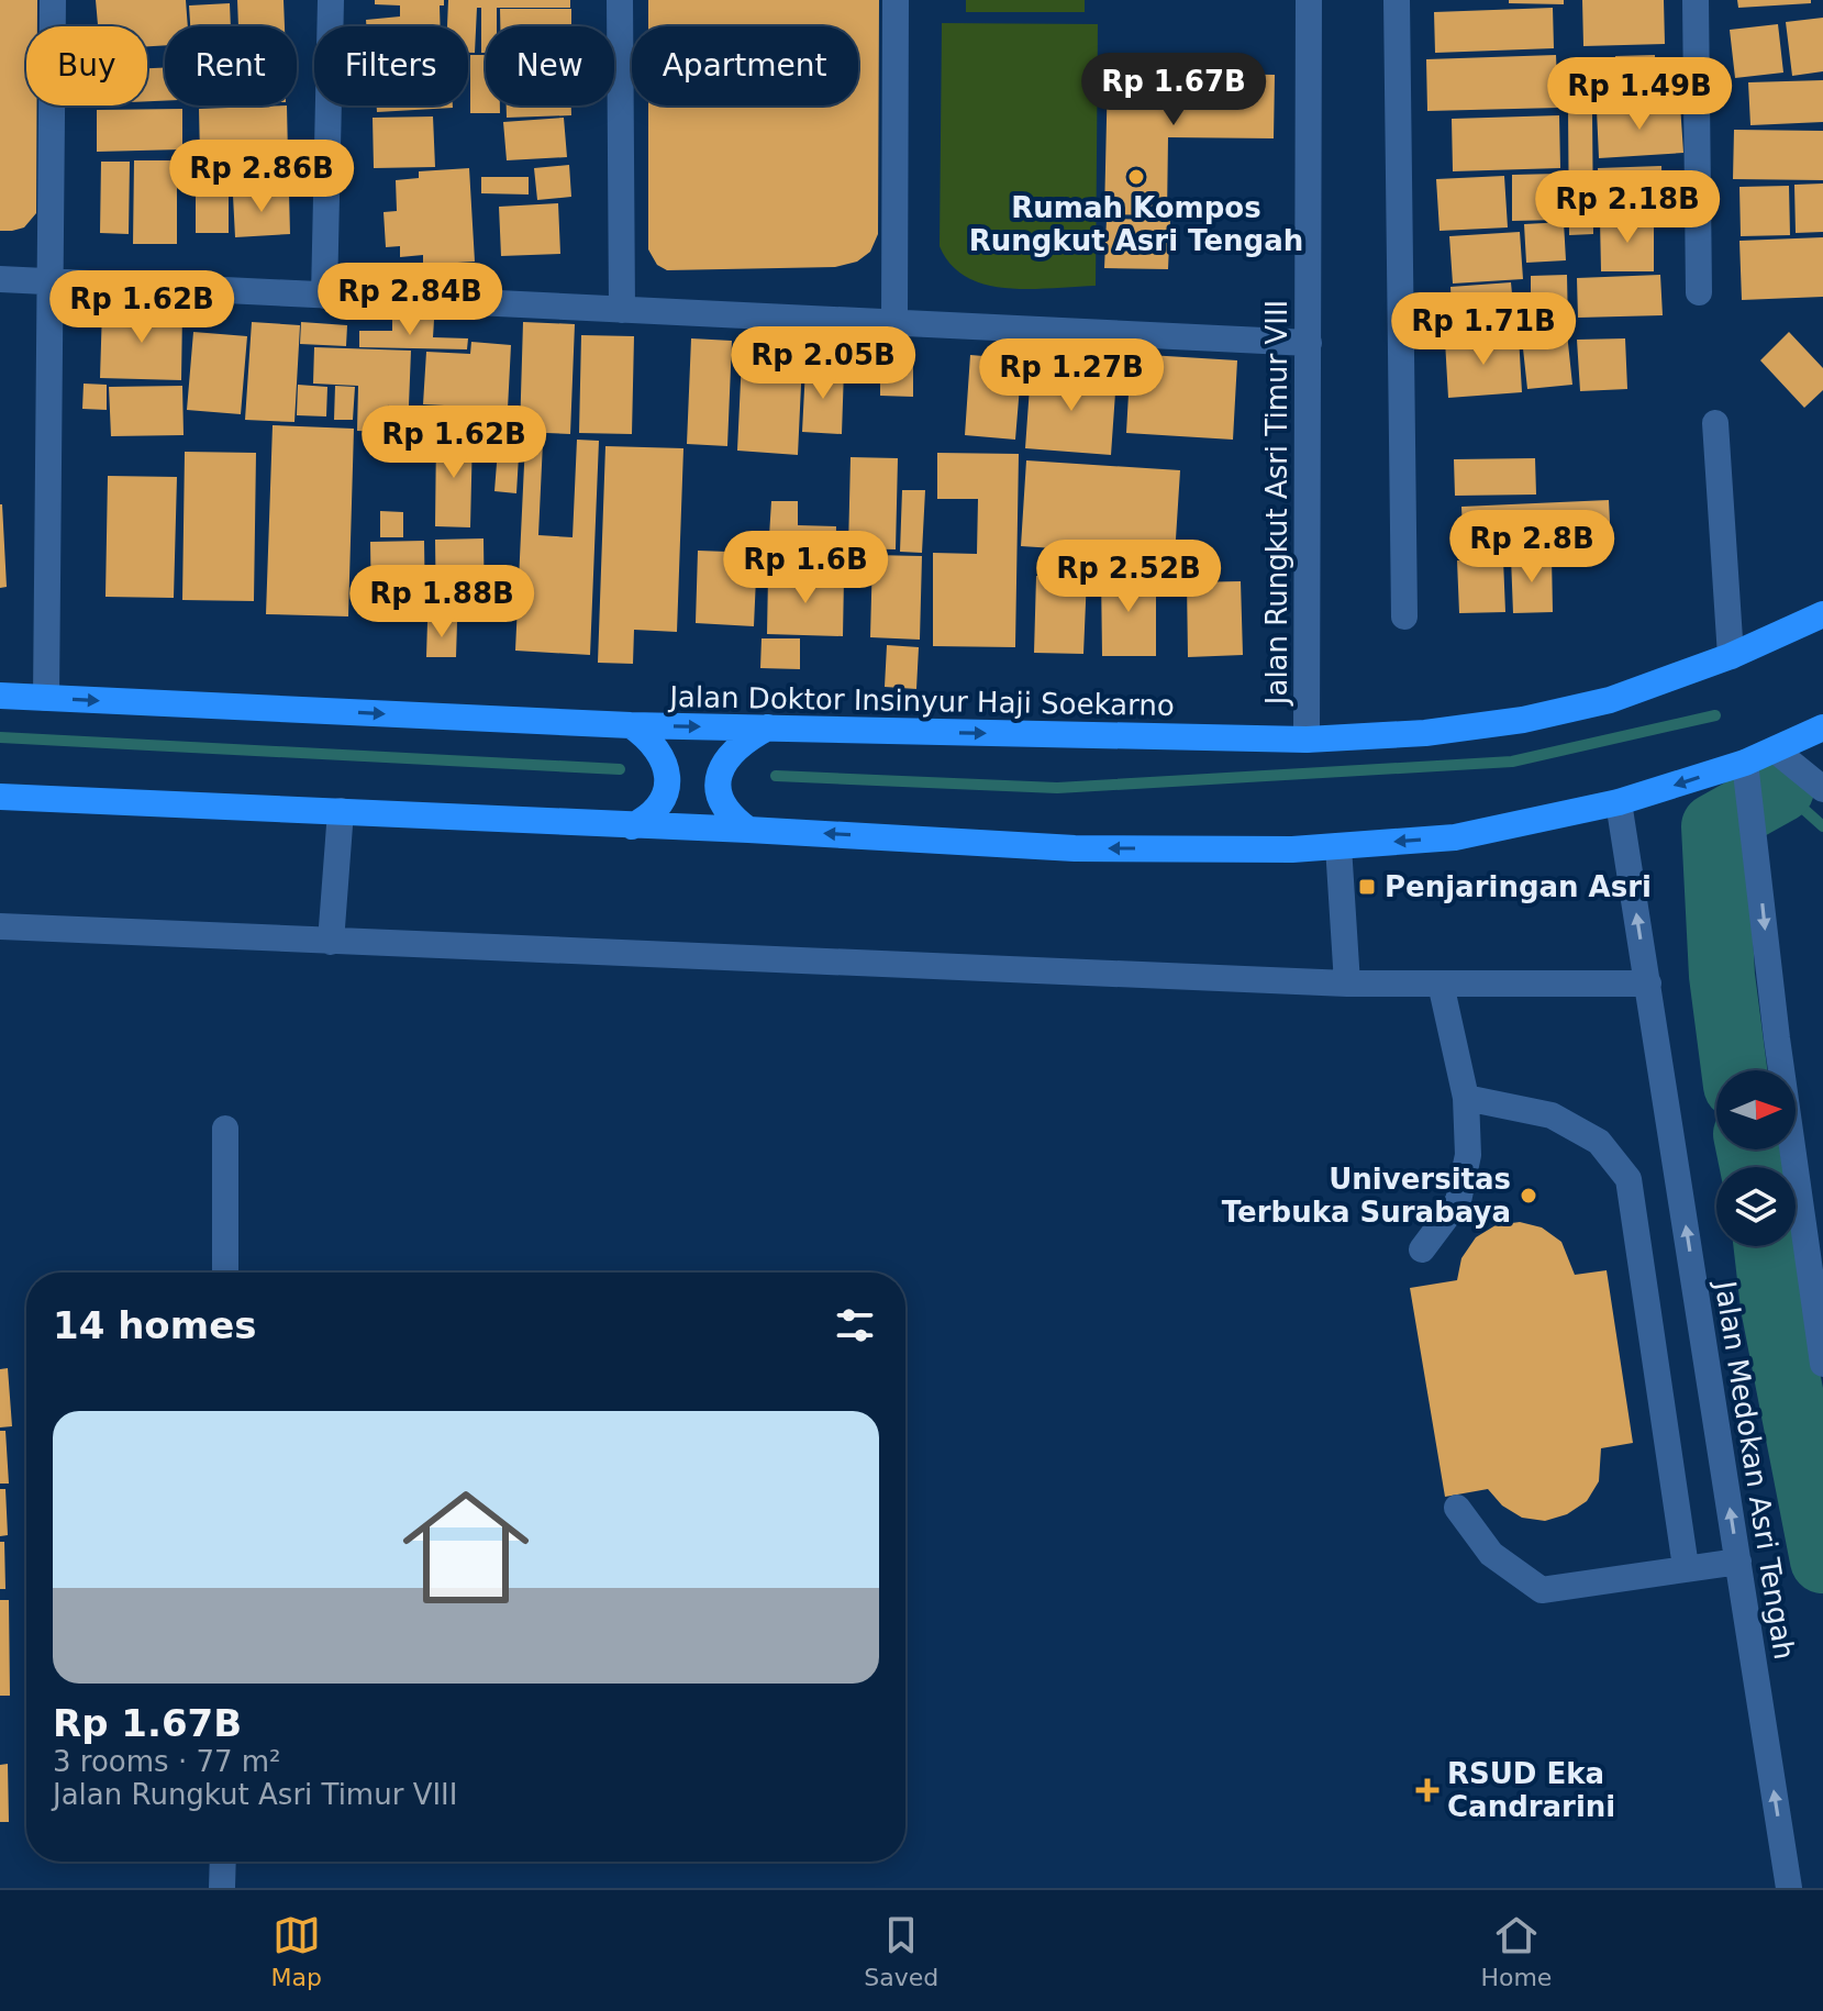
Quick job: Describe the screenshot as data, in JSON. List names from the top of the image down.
{
  "streets": {
    "main road": ["Jalan Doktor Insinyur Haji Soekarno"],
    "street": ["Jalan Rungkut Asri Timur VIII", "Jalan Medokan Asri Tengah"]
  },
  "crossings": [
    ["Jalan Rungkut Asri Timur VIII", "Jalan Doktor Insinyur Haji Soekarno"]
  ],
  "places": {
    "other": ["Rumah Kompos Rungkut Asri Tengah", "Universitas Terbuka Surabaya"],
    "transit": ["Penjaringan Asri"],
    "health": ["RSUD Eka Candrarini"]
  },
  "north": "right",
  "page": {
    "chip": [
      "Buy",
      "Rent",
      "Filters",
      "New",
      "Apartment"
    ],
    "price": [
      "Rp 1.67B",
      "Rp 1.49B",
      "Rp 2.86B",
      "Rp 2.18B",
      "Rp 2.84B",
      "Rp 1.62B",
      "Rp 1.71B",
      "Rp 2.05B",
      "Rp 1.27B",
      "Rp 1.62B",
      "Rp 2.8B",
      "Rp 1.6B",
      "Rp 2.52B",
      "Rp 1.88B"
    ],
    "heading": "14 homes",
    "list": [
      {
        "name": "Rp 1.67B",
        "note": "3 rooms · 77 m² · Jalan Rungkut Asri Timur VIII"
      }
    ],
    "tabs": ["Map", "Saved", "Home"]
  }
}
